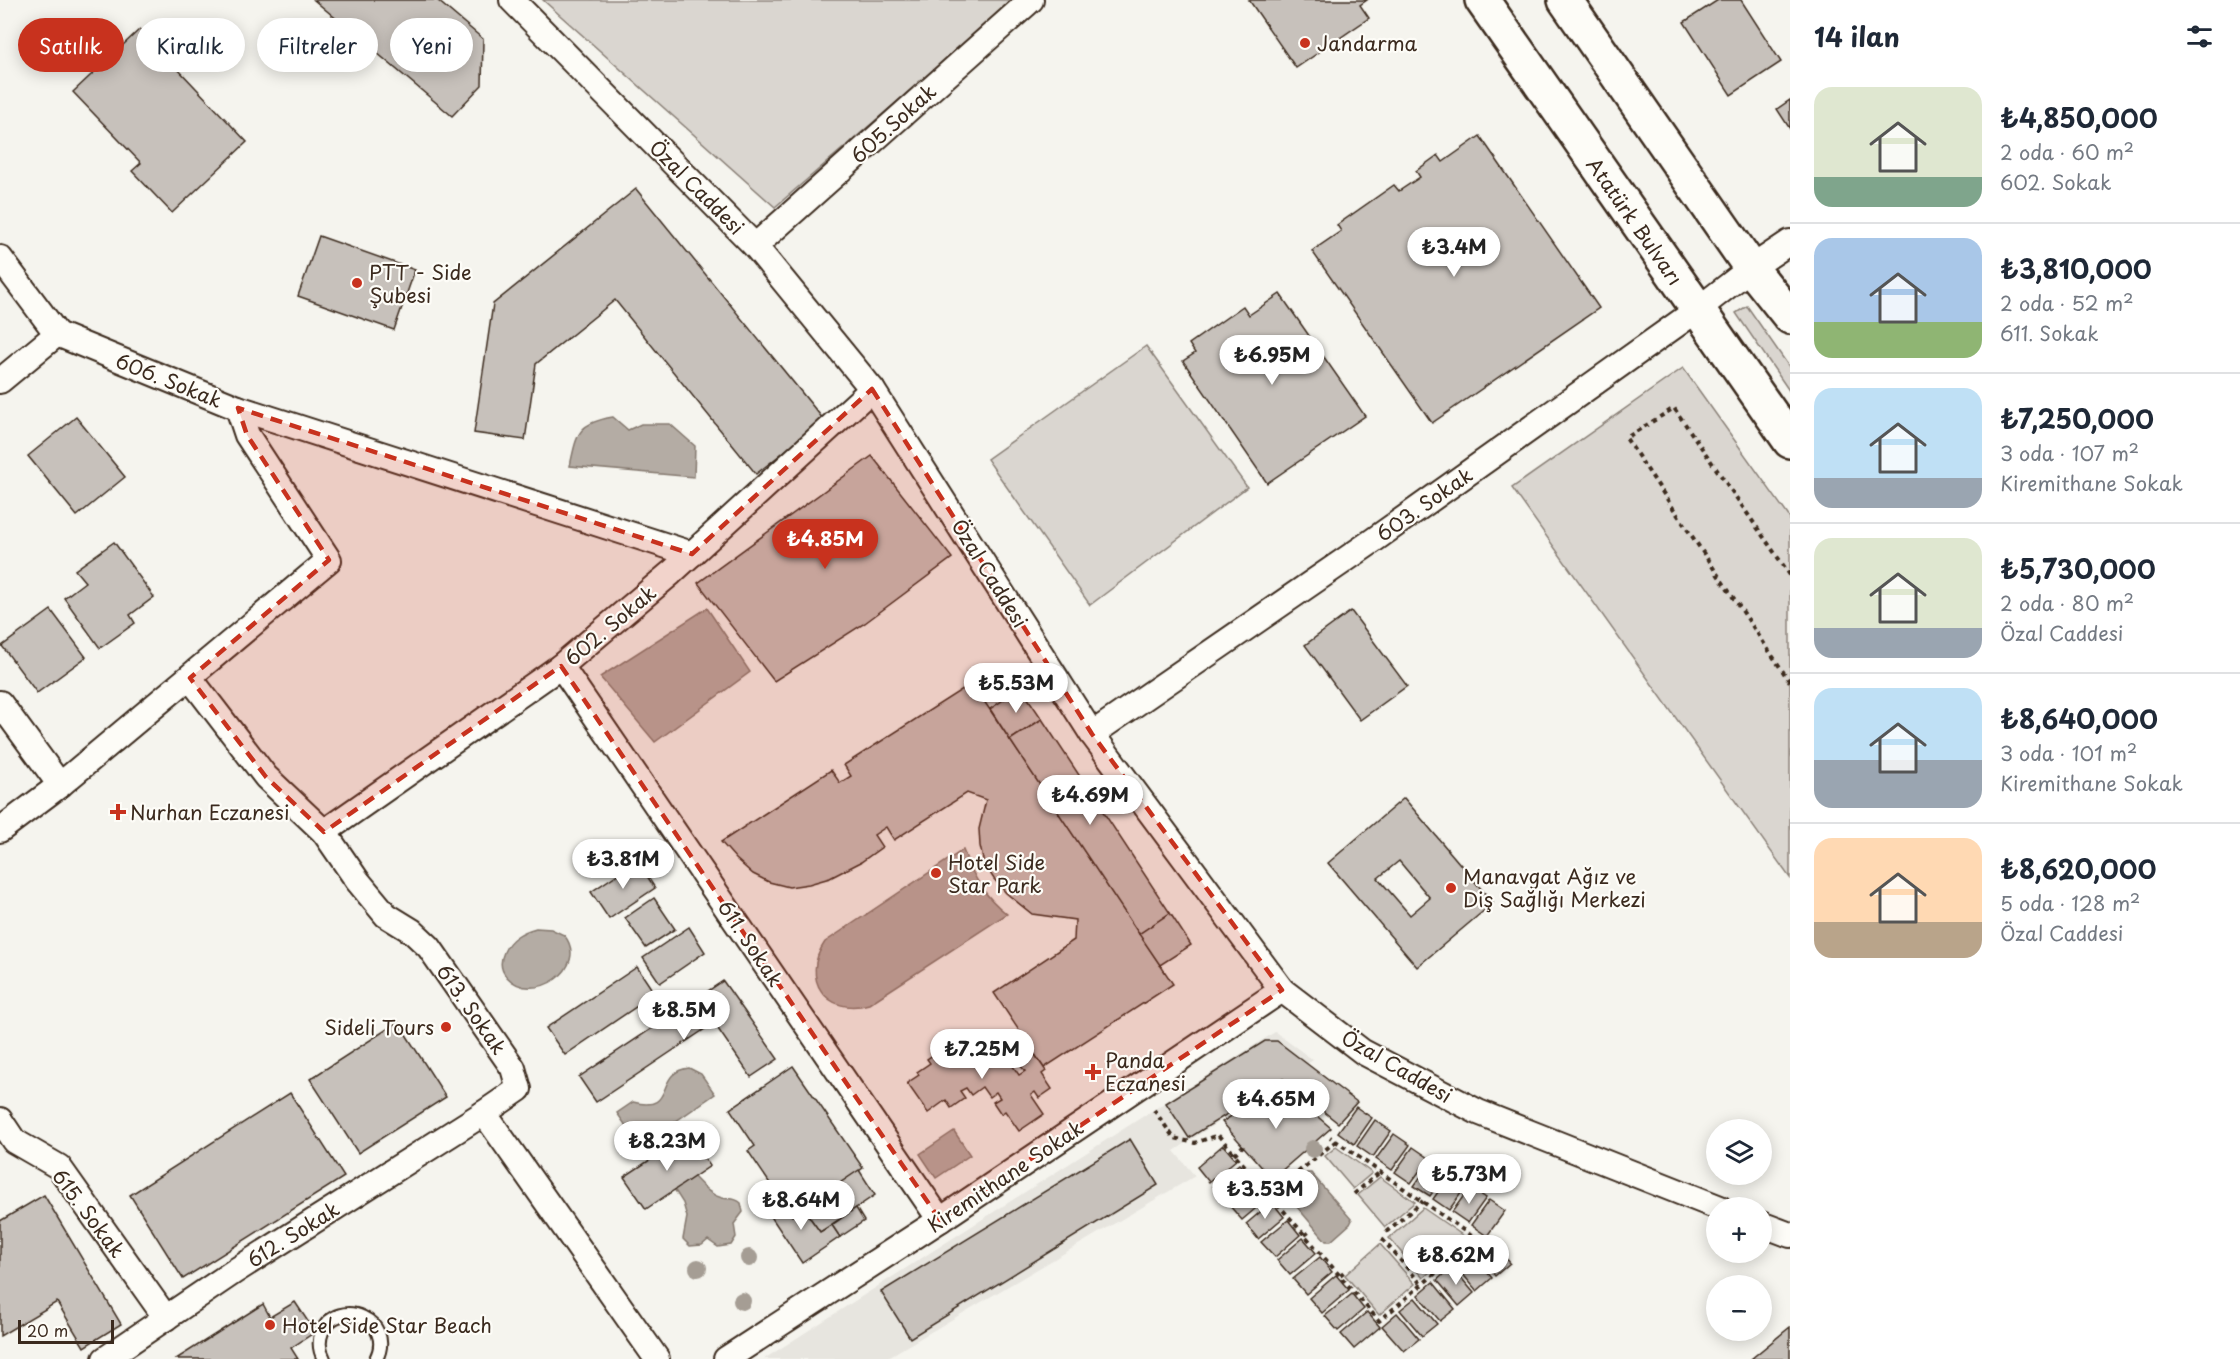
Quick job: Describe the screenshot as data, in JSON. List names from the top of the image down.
{
  "streets": {
    "main road": ["Atatürk Bulvarı"],
    "street": [
      "605.Sokak",
      "Özal Caddesi",
      "606. Sokak",
      "603. Sokak",
      "602. Sokak",
      "611. Sokak",
      "613. Sokak",
      "Kiremithane Sokak",
      "615. Sokak",
      "612. Sokak"
    ]
  },
  "crossings": [
    ["605.Sokak", "Özal Caddesi"],
    ["Özal Caddesi", "603. Sokak"],
    ["Özal Caddesi", "602. Sokak"],
    ["Özal Caddesi", "Kiremithane Sokak"],
    ["Atatürk Bulvarı", "603. Sokak"],
    ["606. Sokak", "613. Sokak"],
    ["602. Sokak", "611. Sokak"],
    ["602. Sokak", "613. Sokak"],
    ["611. Sokak", "Kiremithane Sokak"],
    ["613. Sokak", "612. Sokak"],
    ["615. Sokak", "612. Sokak"]
  ],
  "places": {
    "other": [
      "Jandarma",
      "PTT - Side Şubesi",
      "Hotel Side Star Park",
      "Manavgat Ağız ve Diş Sağlığı Merkezi",
      "Sideli Tours",
      "Hotel Side Star Beach"
    ],
    "health": ["Nurhan Eczanesi", "Panda Eczanesi"]
  },
  "scale_bar": "20 m",
  "page": {
    "heading": "14 ilan",
    "chip": [
      "Satılık",
      "Kiralık",
      "Filtreler",
      "Yeni"
    ],
    "list": [
      {
        "name": "₺4,850,000",
        "note": "2 oda · 60 m² · 602. Sokak"
      },
      {
        "name": "₺3,810,000",
        "note": "2 oda · 52 m² · 611. Sokak"
      },
      {
        "name": "₺7,250,000",
        "note": "3 oda · 107 m² · Kiremithane Sokak"
      },
      {
        "name": "₺5,730,000",
        "note": "2 oda · 80 m² · Özal Caddesi"
      },
      {
        "name": "₺8,640,000",
        "note": "3 oda · 101 m² · Kiremithane Sokak"
      },
      {
        "name": "₺8,620,000",
        "note": "5 oda · 128 m² · Özal Caddesi"
      }
    ],
    "price": [
      "₺3.4M",
      "₺6.95M",
      "₺4.85M",
      "₺5.53M",
      "₺4.69M",
      "₺3.81M",
      "₺8.5M",
      "₺7.25M",
      "₺4.65M",
      "₺8.23M",
      "₺5.73M",
      "₺3.53M",
      "₺8.64M",
      "₺8.62M"
    ],
    "map_buttons": ["+", "−"],
    "scale": "20 m"
  }
}
